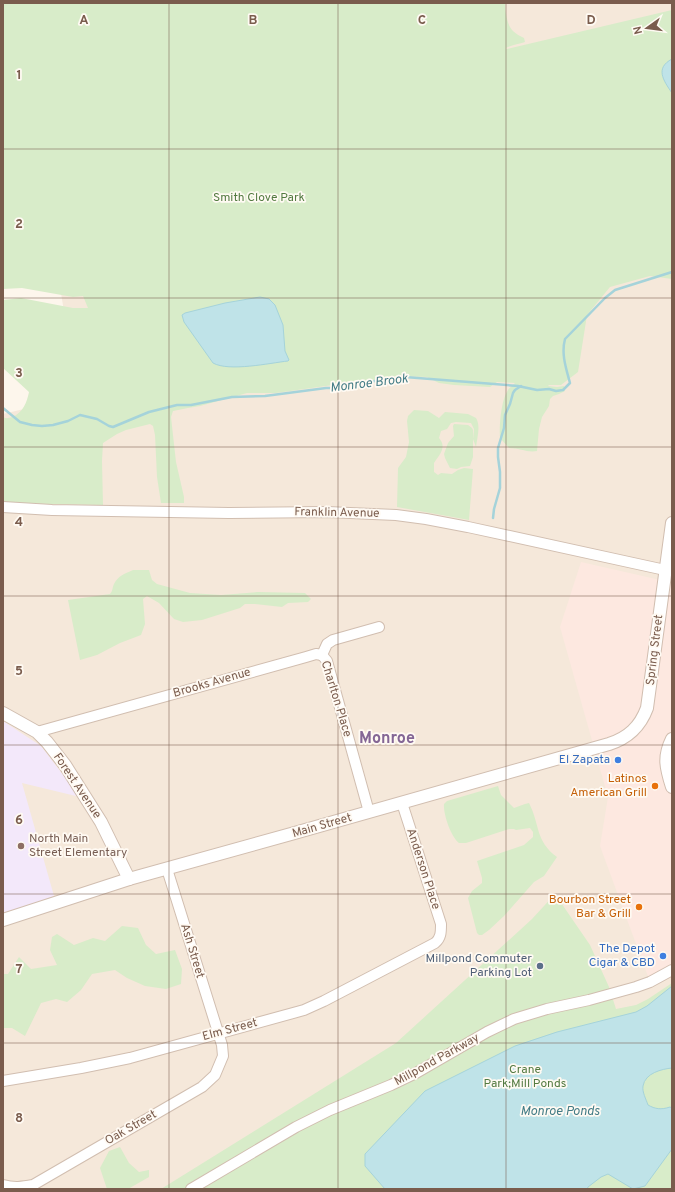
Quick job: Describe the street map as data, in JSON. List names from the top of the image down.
{
  "streets": {
    "street": [
      "Franklin Avenue",
      "Spring Street",
      "Brooks Avenue",
      "Charlton Place",
      "Forest Avenue",
      "Main Street",
      "Anderson Place",
      "Ash Street",
      "Elm Street",
      "Millpond Parkway",
      "Oak Street"
    ]
  },
  "crossings": [
    ["Franklin Avenue", "Spring Street"],
    ["Spring Street", "Main Street"],
    ["Brooks Avenue", "Charlton Place"],
    ["Brooks Avenue", "Forest Avenue"],
    ["Charlton Place", "Main Street"],
    ["Forest Avenue", "Main Street"],
    ["Main Street", "Anderson Place"],
    ["Main Street", "Ash Street"],
    ["Anderson Place", "Elm Street"],
    ["Ash Street", "Elm Street"],
    ["Ash Street", "Oak Street"],
    ["Elm Street", "Oak Street"]
  ],
  "districts": ["Monroe"],
  "water": ["Monroe Brook", "Monroe Ponds"],
  "parks": ["Smith Clove Park", "Crane Park;Mill Ponds"],
  "places": [
    "El Zapata",
    "Latinos American Grill",
    "North Main Street Elementary",
    "Bourbon Street Bar & Grill",
    "The Depot Cigar & CBD",
    "Millpond Commuter Parking Lot"
  ],
  "north": "left",
  "grid": {
    "columns": [
      "A",
      "B",
      "C",
      "D"
    ],
    "rows": [
      "1",
      "2",
      "3",
      "4",
      "5",
      "6",
      "7",
      "8"
    ]
  }
}
